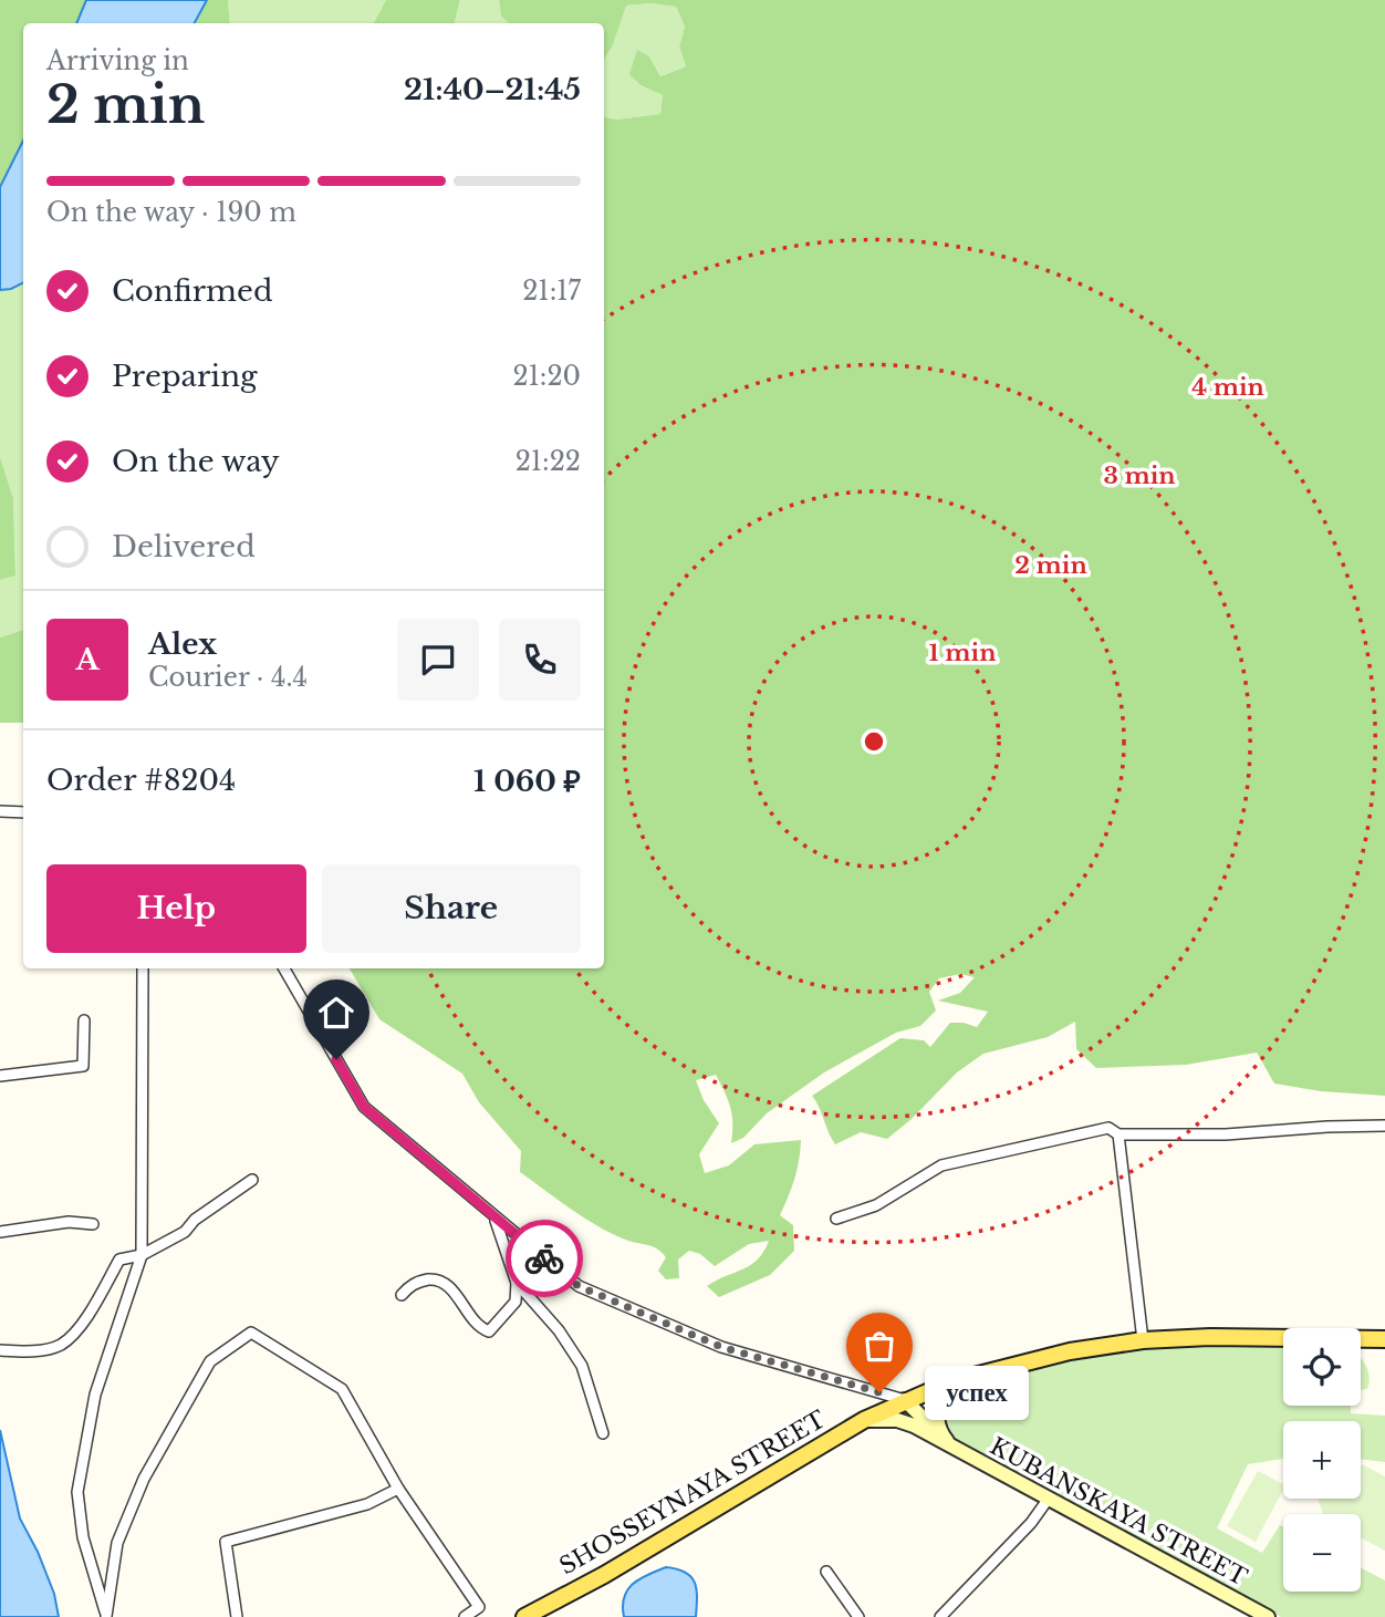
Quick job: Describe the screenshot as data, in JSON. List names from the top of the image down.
{
  "streets": {
    "main road": ["SHOSSEYNAYA STREET", "KUBANSKAYA STREET"]
  },
  "places": ["успех"],
  "page": {
    "heading": ["2 min", "Arriving in", "21:40–21:45"],
    "panel": [
      "Alex",
      "Courier · 4.4",
      "Order #8204",
      "1 060 ₽"
    ],
    "bar": "On the way · 190 m",
    "list": [
      ["Confirmed", "21:17"],
      ["Preparing", "21:20"],
      ["On the way", "21:22"],
      "Delivered"
    ],
    "round": "A",
    "buttons": ["Help", "Share"],
    "map_buttons": ["+", "−"],
    "bubble": "успех"
  },
  "rings": [
    "4 min",
    "3 min",
    "2 min",
    "1 min"
  ]
}
